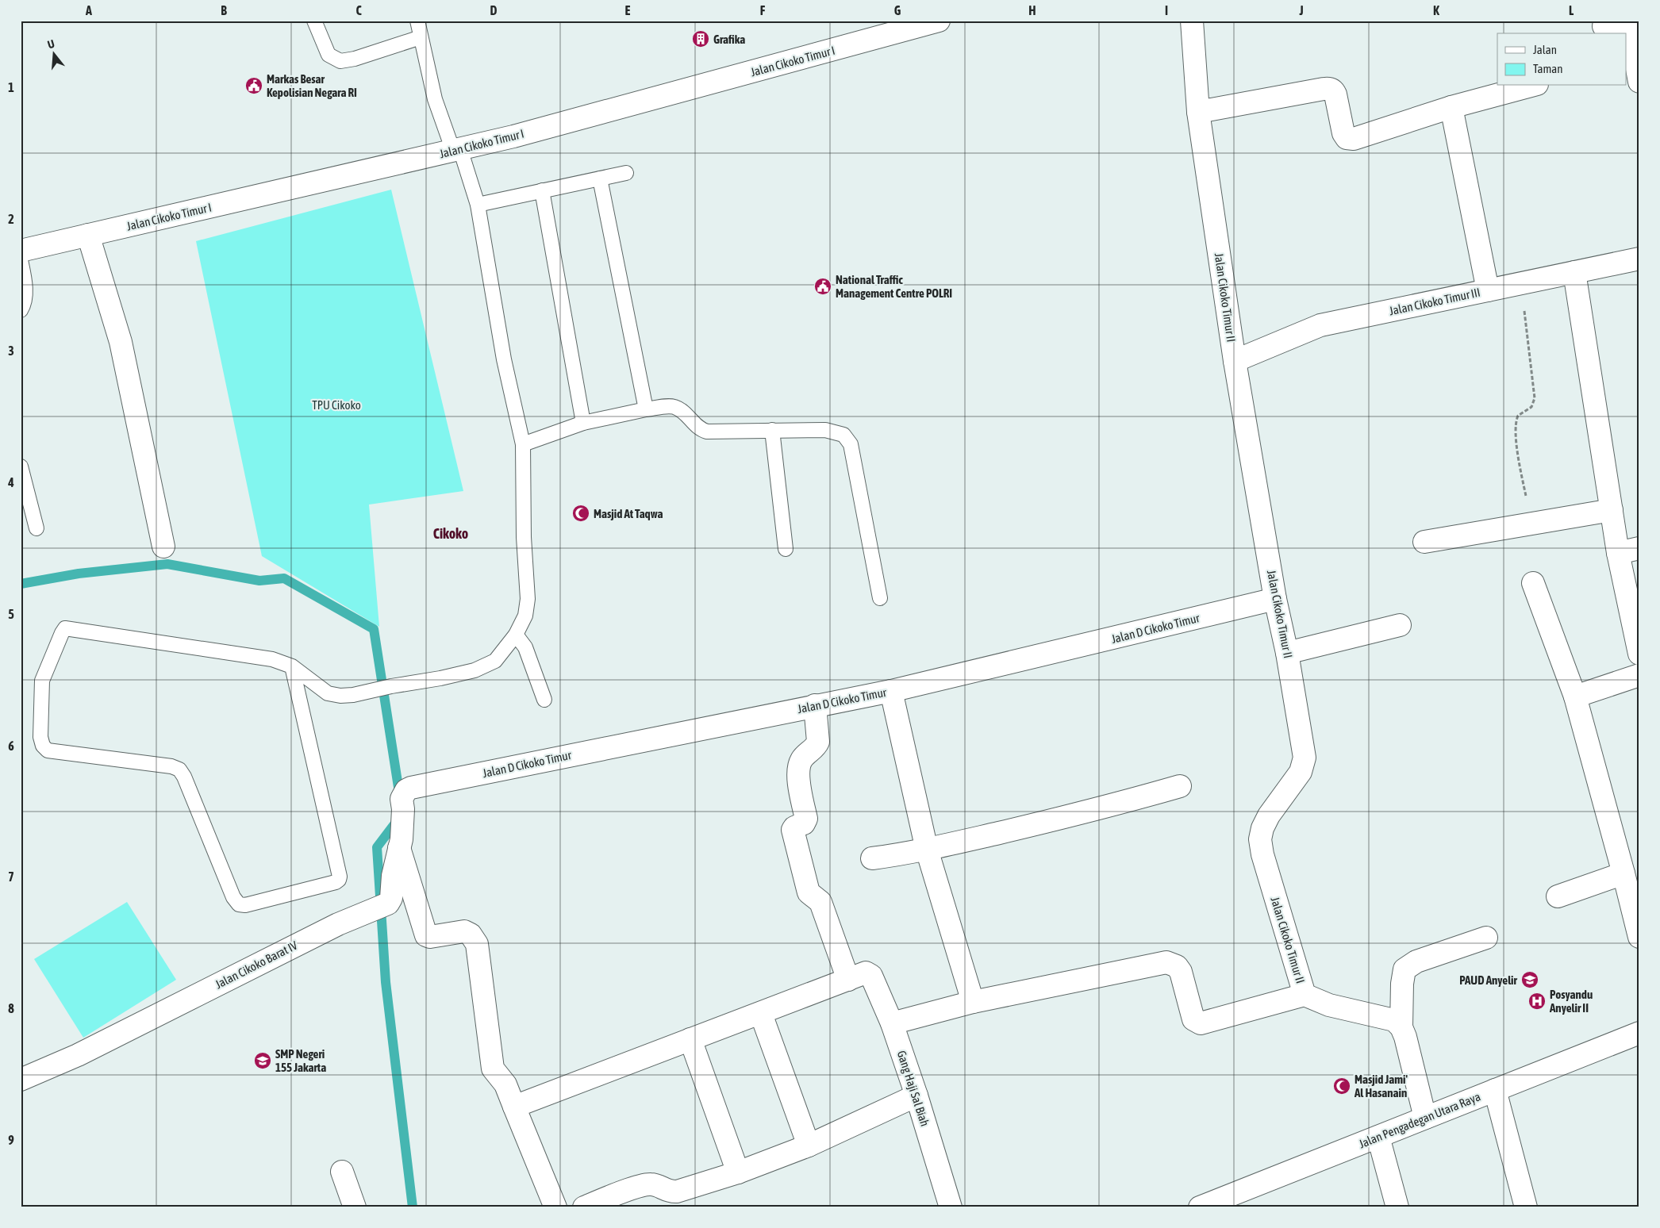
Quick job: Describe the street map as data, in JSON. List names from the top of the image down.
{
  "streets": {
    "street": [
      "Jalan Cikoko Timur I",
      "Jalan Cikoko Timur II",
      "Jalan Cikoko Timur III",
      "Jalan D Cikoko Timur",
      "Jalan Cikoko Barat IV",
      "Gang Haji Sal Biah",
      "Jalan Pengadegan Utara Raya"
    ]
  },
  "crossings": [
    ["Jalan Cikoko Timur II", "Jalan Cikoko Timur III"],
    ["Jalan Cikoko Timur II", "Jalan D Cikoko Timur"],
    ["Jalan D Cikoko Timur", "Jalan Cikoko Barat IV"],
    ["Jalan D Cikoko Timur", "Gang Haji Sal Biah"]
  ],
  "districts": ["Cikoko"],
  "parks": ["TPU Cikoko"],
  "places": {
    "building": ["Grafika"],
    "public building": ["Markas Besar Kepolisian Negara RI", "National Traffic Management Centre POLRI"],
    "mosque": ["Masjid At Taqwa", "Masjid Jami' Al Hasanain"],
    "school or university": ["PAUD Anyelir", "SMP Negeri 155 Jakarta"],
    "hospital": ["Posyandu Anyelir II"]
  },
  "legend": ["Jalan", "Taman"],
  "north": "top",
  "grid": {
    "columns": [
      "A",
      "B",
      "C",
      "D",
      "E",
      "F",
      "G",
      "H",
      "I",
      "J",
      "K",
      "L"
    ],
    "rows": [
      "1",
      "2",
      "3",
      "4",
      "5",
      "6",
      "7",
      "8",
      "9"
    ]
  }
}
